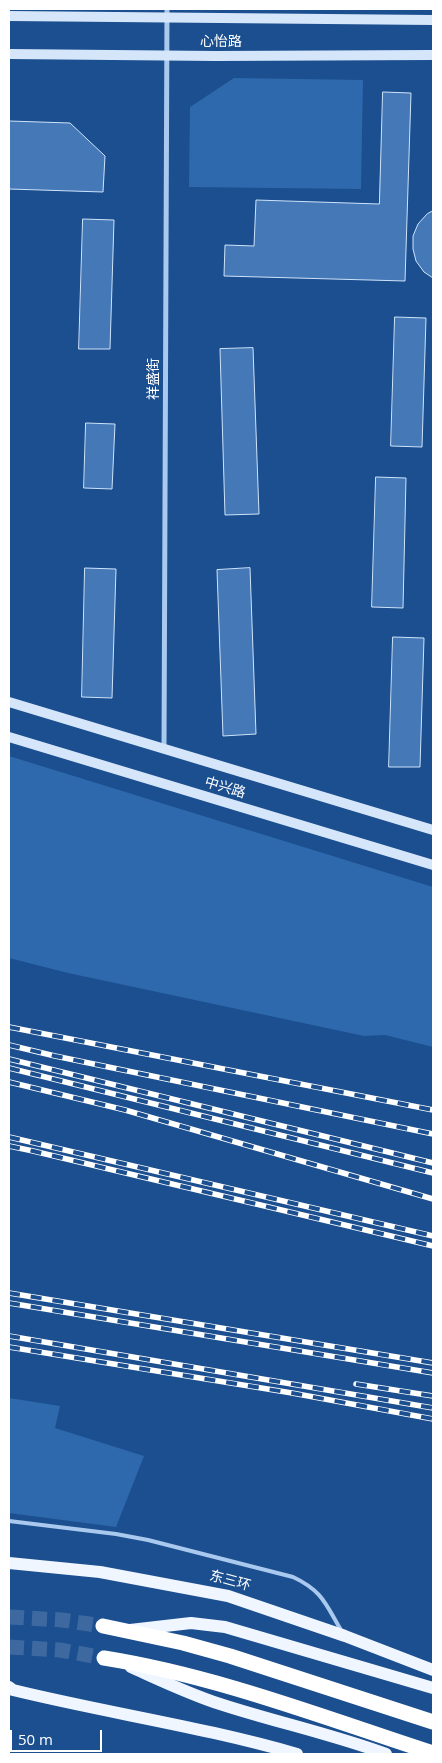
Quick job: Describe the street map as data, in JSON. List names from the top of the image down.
{
  "streets": {
    "main road": ["东三环"],
    "street": ["心怡路", "祥盛街", "中兴路"]
  },
  "crossings": [
    ["心怡路", "祥盛街"],
    ["祥盛街", "中兴路"]
  ],
  "scale_bar": "50 m"
}
